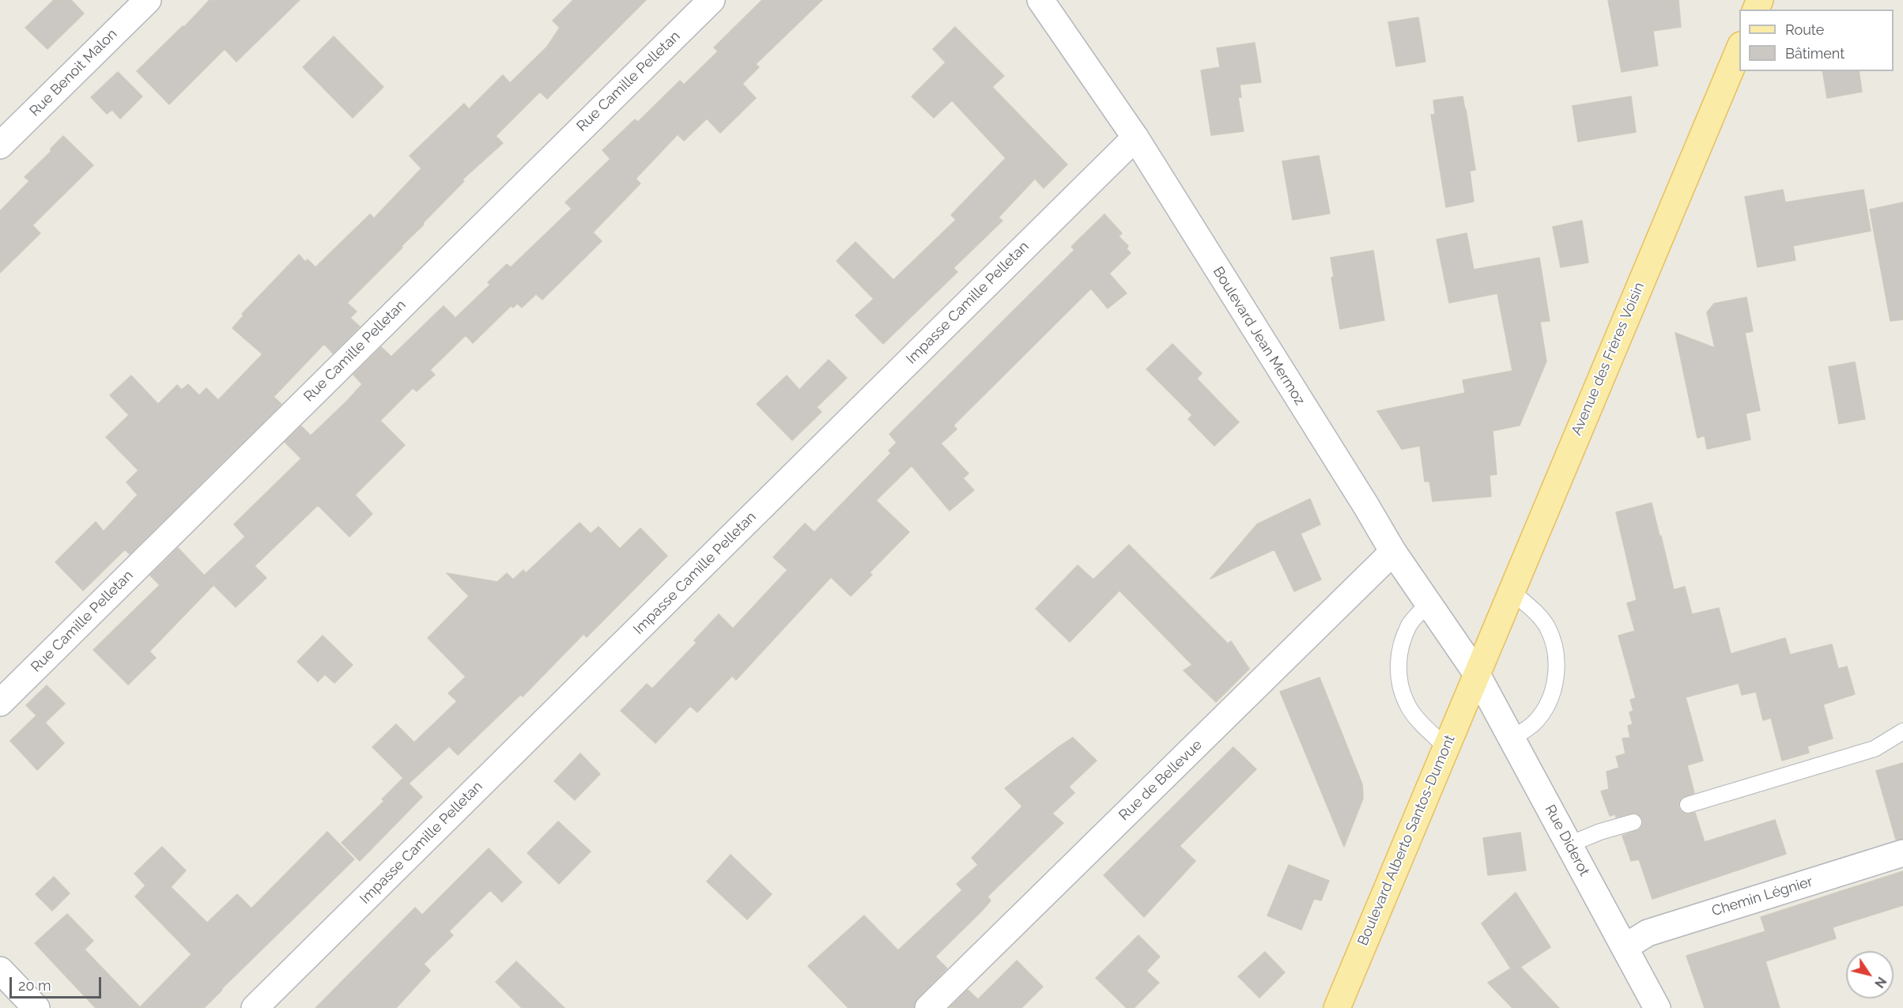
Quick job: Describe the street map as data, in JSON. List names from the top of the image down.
{
  "streets": {
    "main road": ["Avenue des Frères Voisin", "Boulevard Alberto Santos-Dumont"],
    "street": [
      "Rue Benoit Malon",
      "Rue Camille Pelletan",
      "Impasse Camille Pelletan",
      "Boulevard Jean Mermoz",
      "Rue de Bellevue",
      "Rue Diderot",
      "Chemin Légnier"
    ]
  },
  "crossings": [
    ["Impasse Camille Pelletan", "Boulevard Jean Mermoz"],
    ["Boulevard Jean Mermoz", "Avenue des Frères Voisin"],
    ["Boulevard Jean Mermoz", "Rue de Bellevue"],
    ["Boulevard Jean Mermoz", "Boulevard Alberto Santos-Dumont"],
    ["Boulevard Jean Mermoz", "Rue Diderot"],
    ["Avenue des Frères Voisin", "Boulevard Alberto Santos-Dumont"],
    ["Avenue des Frères Voisin", "Rue Diderot"],
    ["Boulevard Alberto Santos-Dumont", "Rue Diderot"],
    ["Rue Diderot", "Chemin Légnier"]
  ],
  "legend": ["Route", "Bâtiment"],
  "scale_bar": "20 m",
  "north": "bottom right"
}
